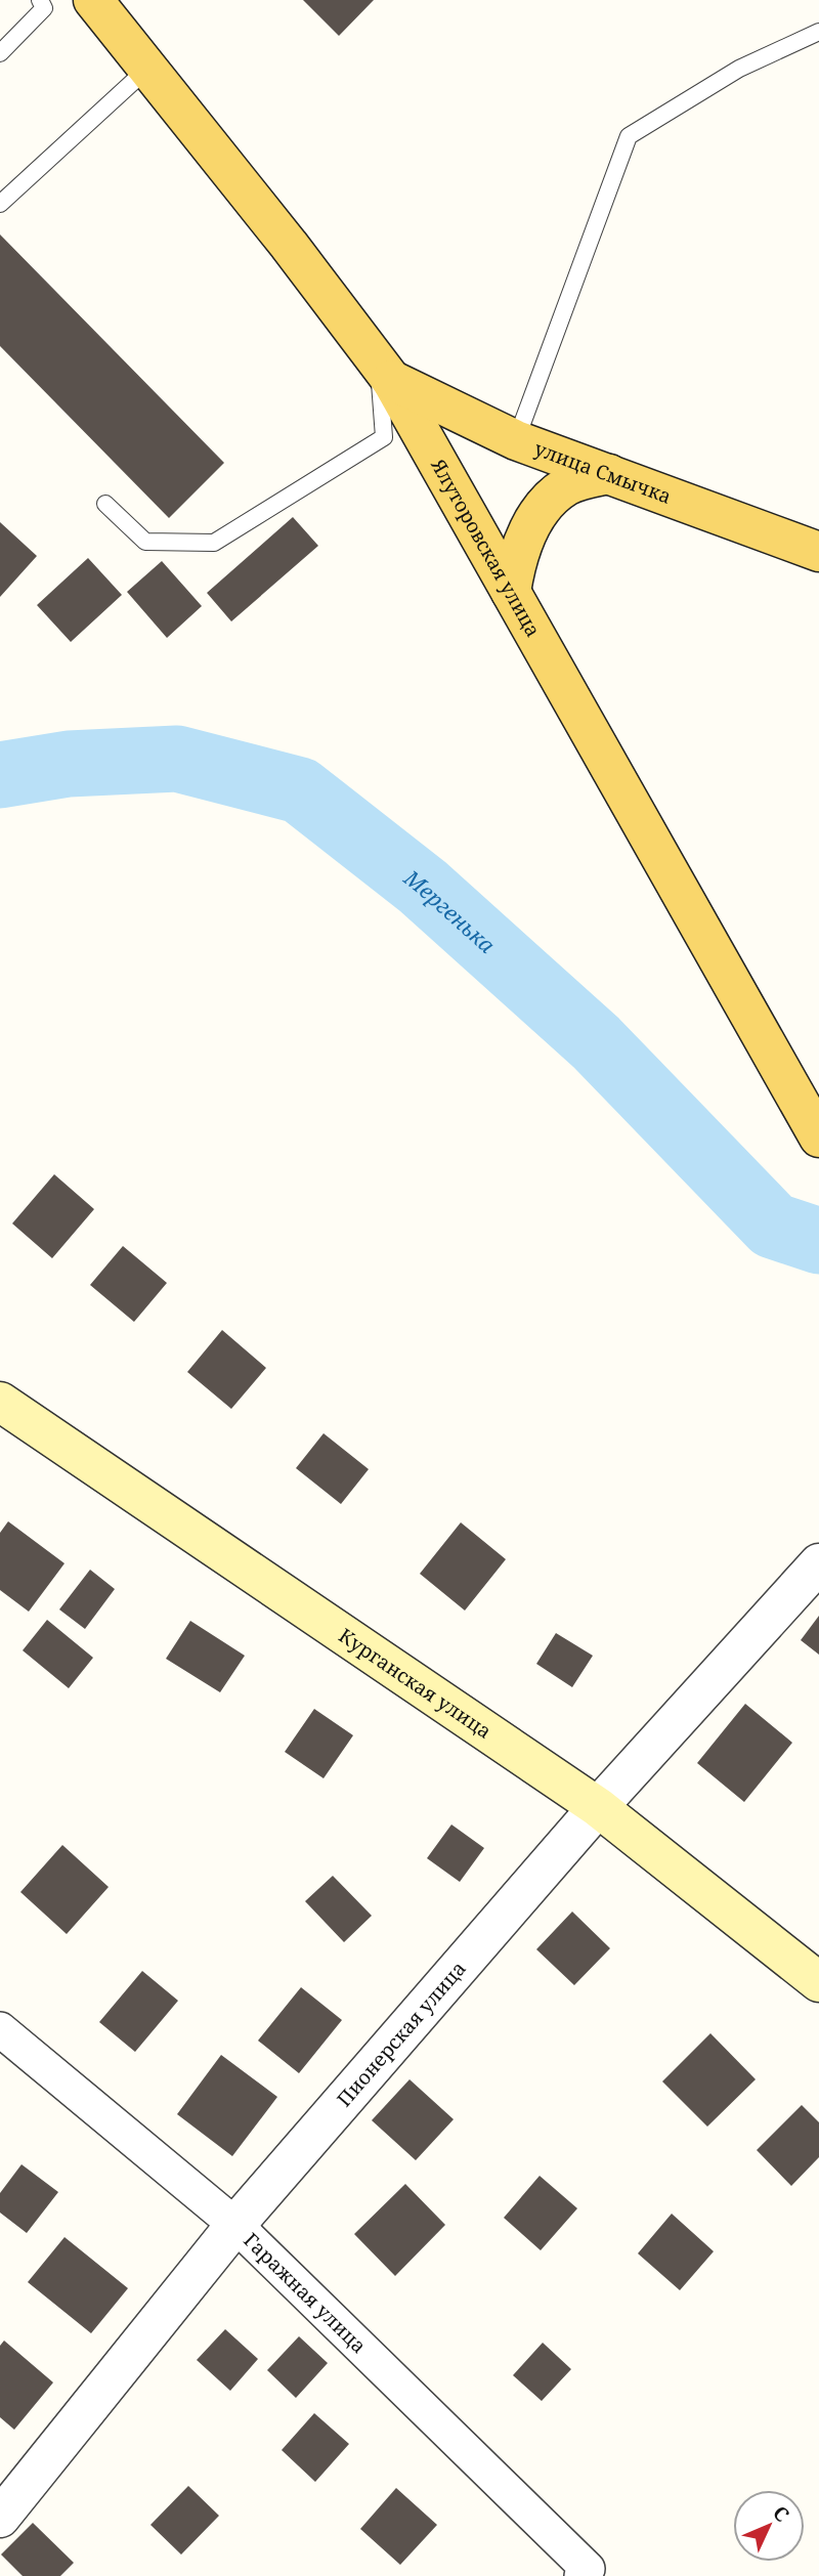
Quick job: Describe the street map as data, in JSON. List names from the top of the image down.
{
  "streets": {
    "main road": ["улица Смычка", "Ялуторовская улица", "Курганская улица"],
    "street": ["Пионерская улица", "Гаражная улица"]
  },
  "crossings": [
    ["улица Смычка", "Ялуторовская улица"],
    ["Курганская улица", "Пионерская улица"],
    ["Пионерская улица", "Гаражная улица"]
  ],
  "water": ["Мергенька"],
  "north": "top right"
}
